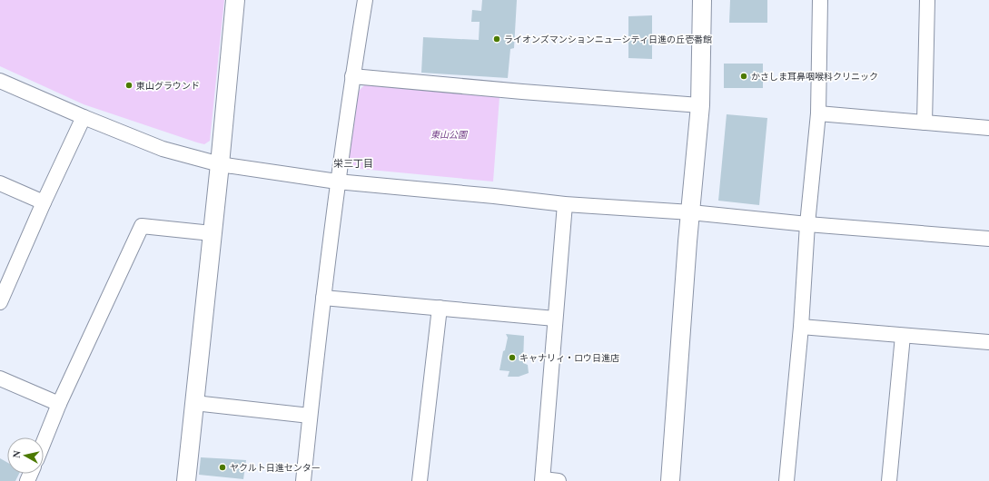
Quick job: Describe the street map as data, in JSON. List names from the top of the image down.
{
  "districts": ["栄三丁目"],
  "parks": ["東山公園"],
  "places": [
    "ライオンズマンションニューシティ日進の丘壱番館",
    "かさしま耳鼻咽喉科クリニック",
    "東山グラウンド",
    "キャナリィ・ロウ日進店",
    "ヤクルト日進センター"
  ],
  "north": "left"
}
